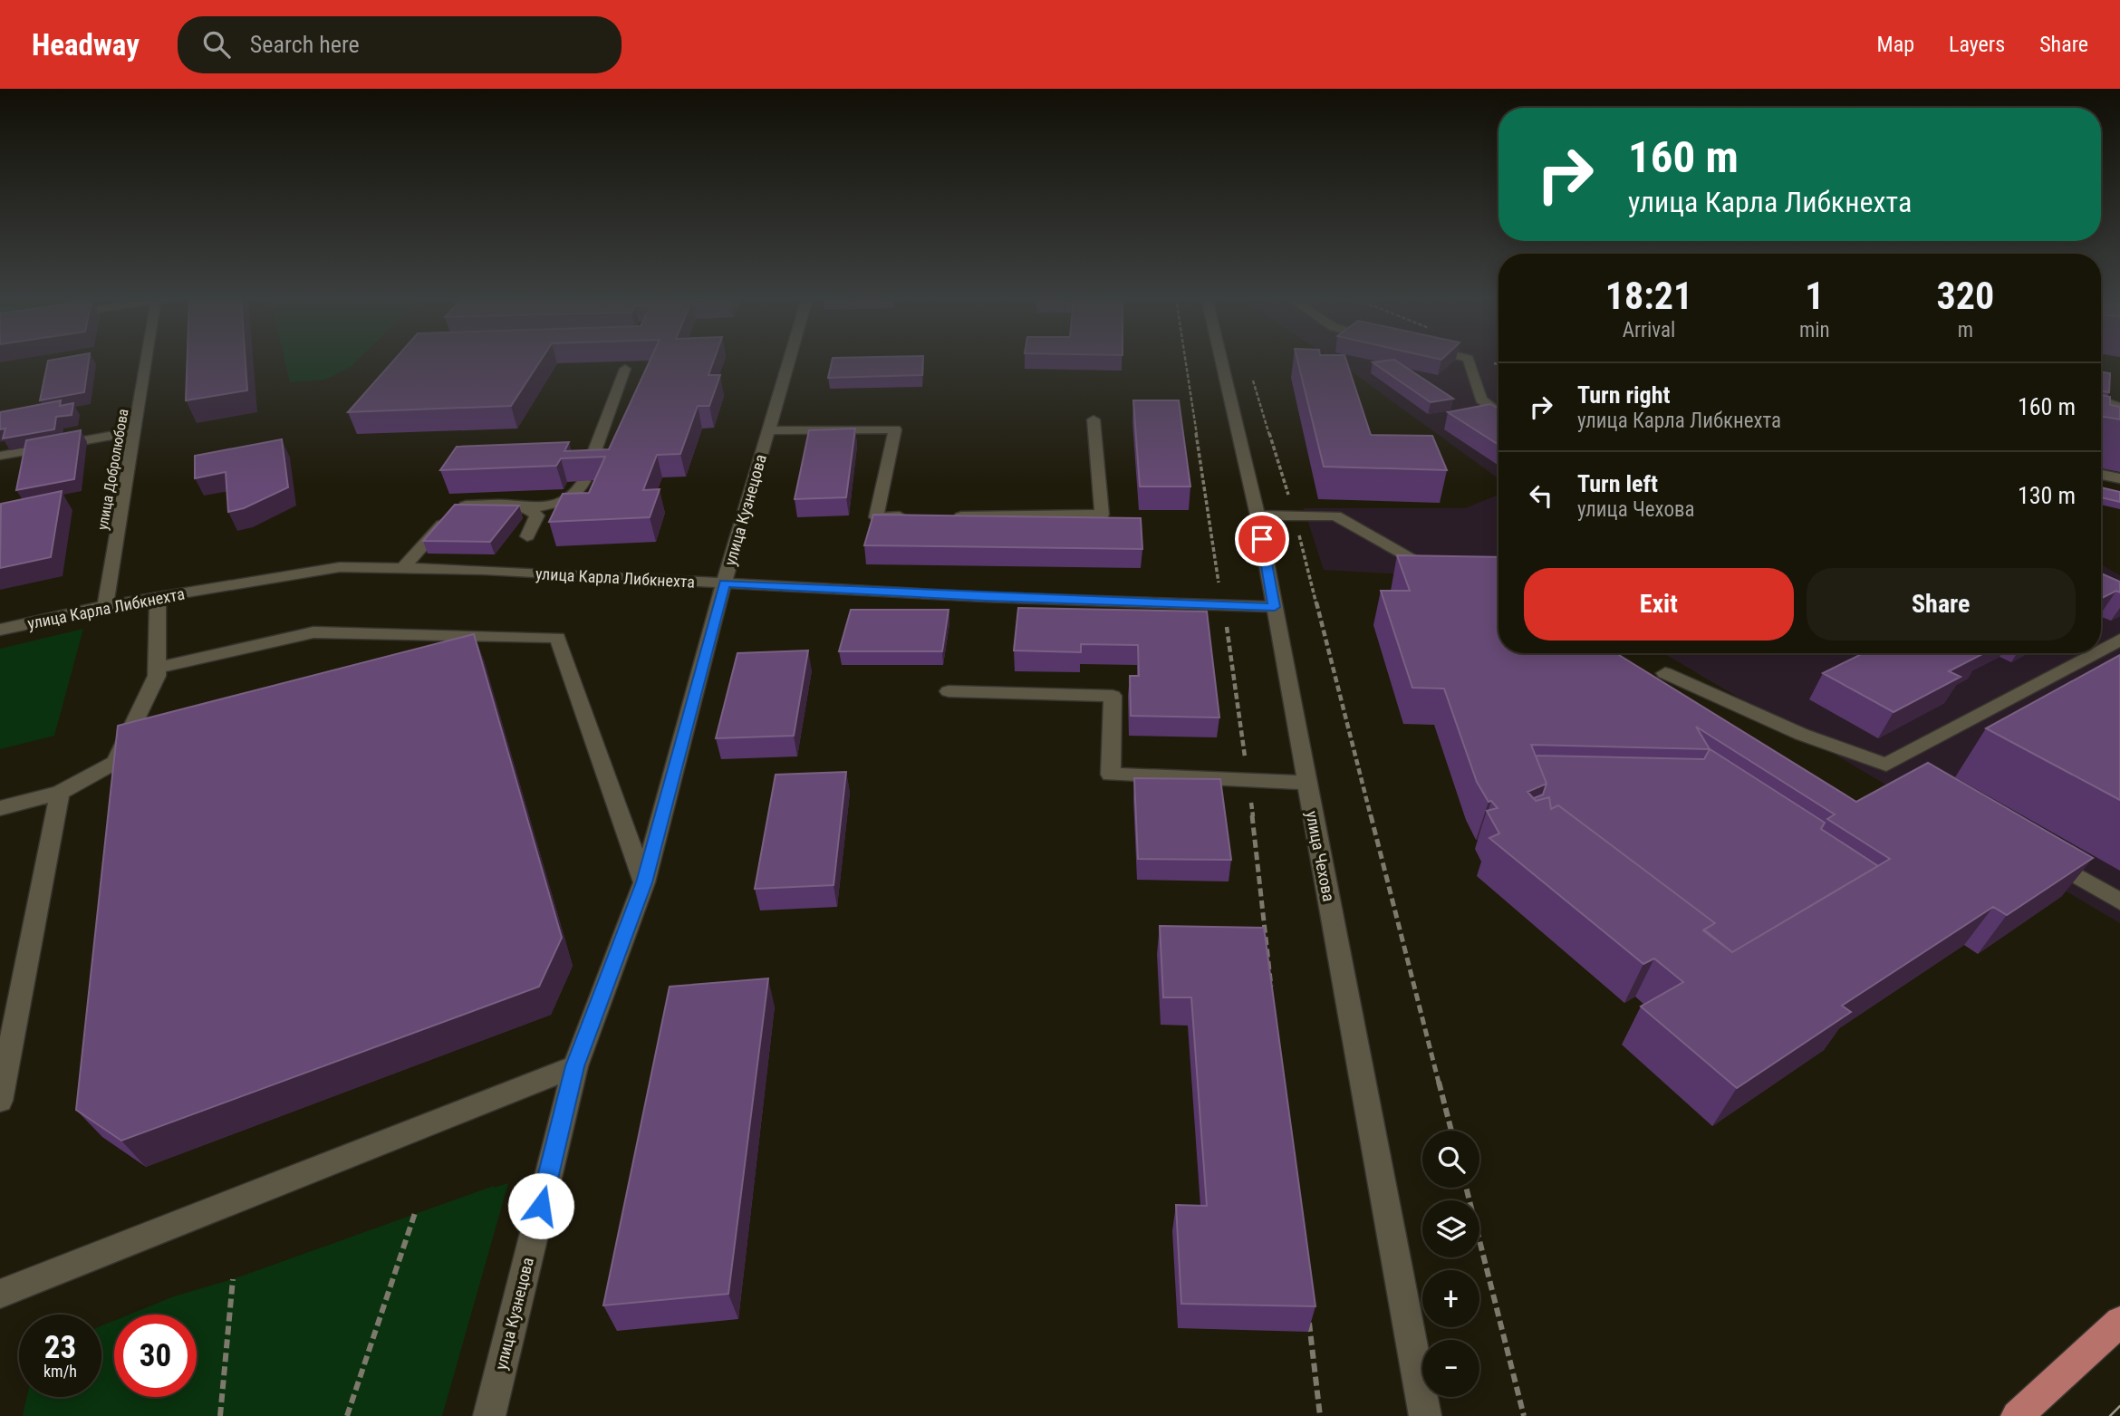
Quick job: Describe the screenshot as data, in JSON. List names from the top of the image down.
{
  "streets": {
    "street": [
      "улица Добролюбова",
      "улица Кузнецова",
      "улица Карла Либкнехта",
      "улица Чехова"
    ]
  },
  "crossings": [
    ["улица Добролюбова", "улица Карла Либкнехта"],
    ["улица Кузнецова", "улица Карла Либкнехта"],
    ["улица Карла Либкнехта", "улица Чехова"]
  ],
  "page": {
    "header": "Headway",
    "search": "Search here",
    "nav": ["Map", "Layers", "Share"],
    "turn": ["160 m", "улица Карла Либкнехта"],
    "eta": [
      "18:21",
      "Arrival",
      "1",
      "min",
      "320",
      "m"
    ],
    "list": [
      {
        "name": "Turn right",
        "note": "улица Карла Либкнехта",
        "value": "160 m"
      },
      {
        "name": "Turn left",
        "note": "улица Чехова",
        "value": "130 m"
      }
    ],
    "buttons": ["Exit", "Share"],
    "map_buttons": ["+", "−"],
    "speed": "23 km/h",
    "limit": "30"
  }
}
